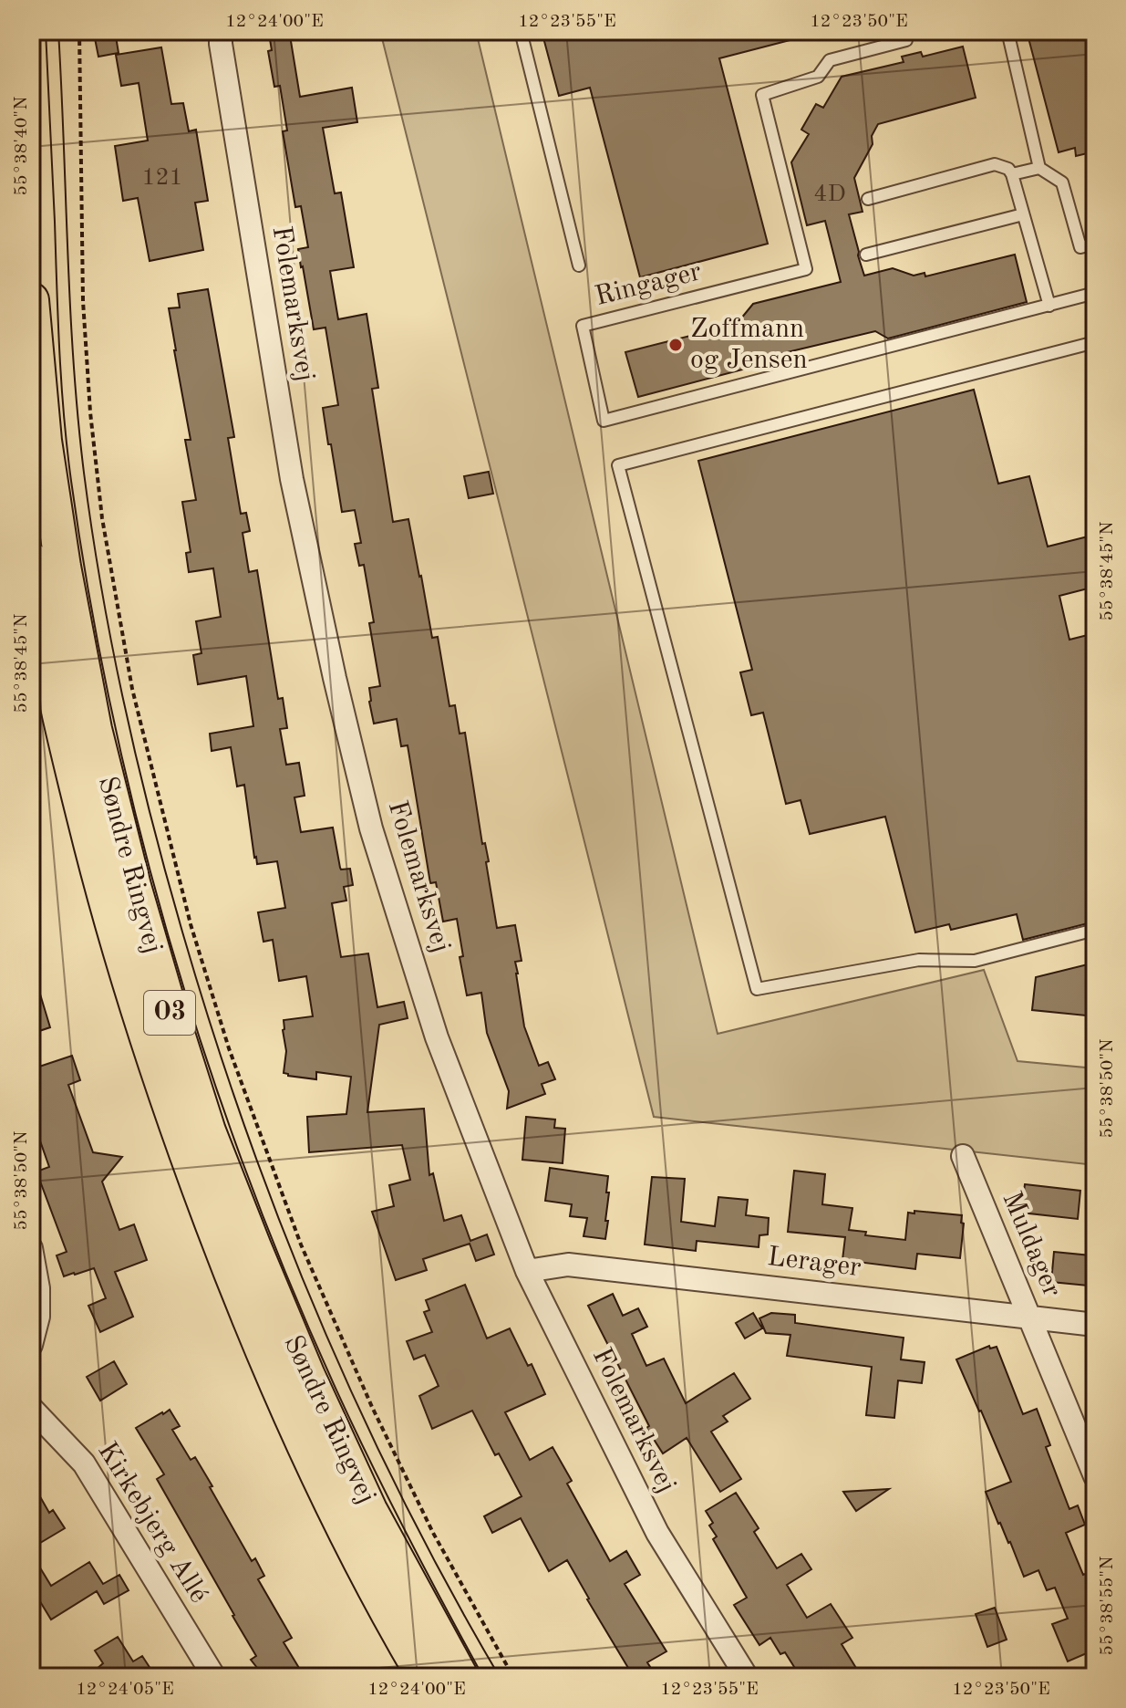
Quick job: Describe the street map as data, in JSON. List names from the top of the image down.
{
  "streets": {
    "main road": ["Søndre Ringvej", "O3"],
    "street": [
      "Folemarksvej",
      "Muldager",
      "Lerager",
      "Kirkebjerg Allé"
    ],
    "lane": ["Ringager"]
  },
  "crossings": [
    ["Folemarksvej", "Lerager"],
    ["Muldager", "Lerager"]
  ],
  "places": ["Zoffmann og Jensen"],
  "house_numbers": ["121", "4D"],
  "coordinates": [
    "12°24'00\"E",
    "12°23'55\"E",
    "12°23'50\"E",
    "55°38'40\"N",
    "55°38'45\"N",
    "55°38'50\"N",
    "55°38'55\"N",
    "12°24'05\"E"
  ]
}
